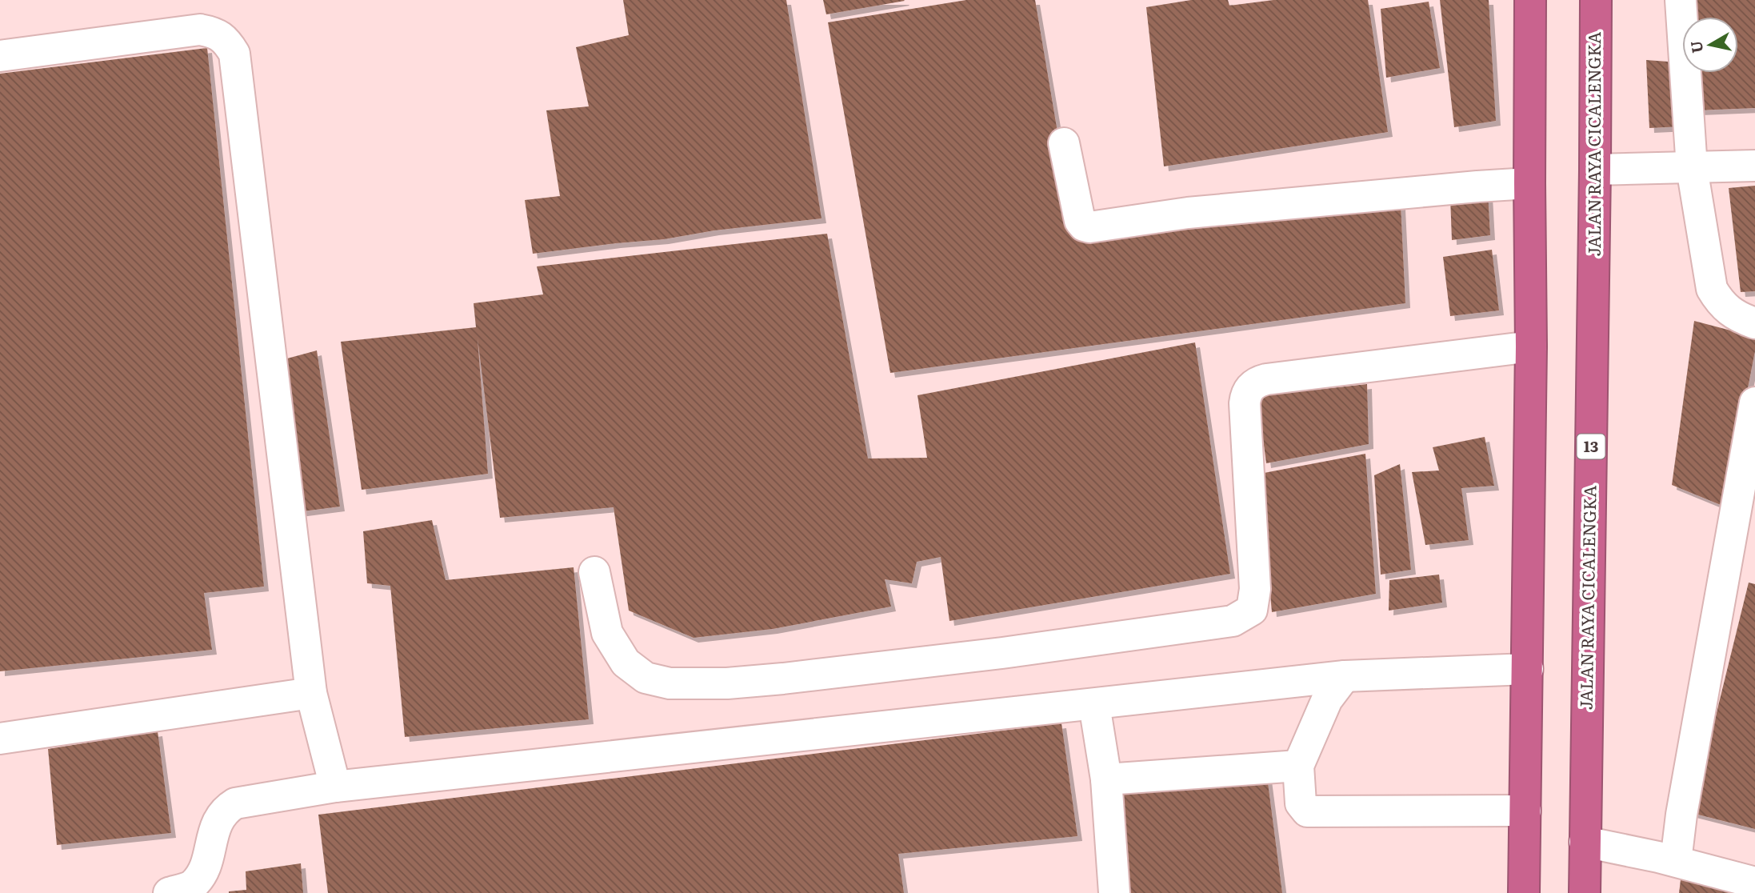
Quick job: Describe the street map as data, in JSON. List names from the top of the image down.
{
  "streets": {
    "highway": ["JALAN RAYA CICALENGKA", "13"]
  },
  "north": "left"
}
